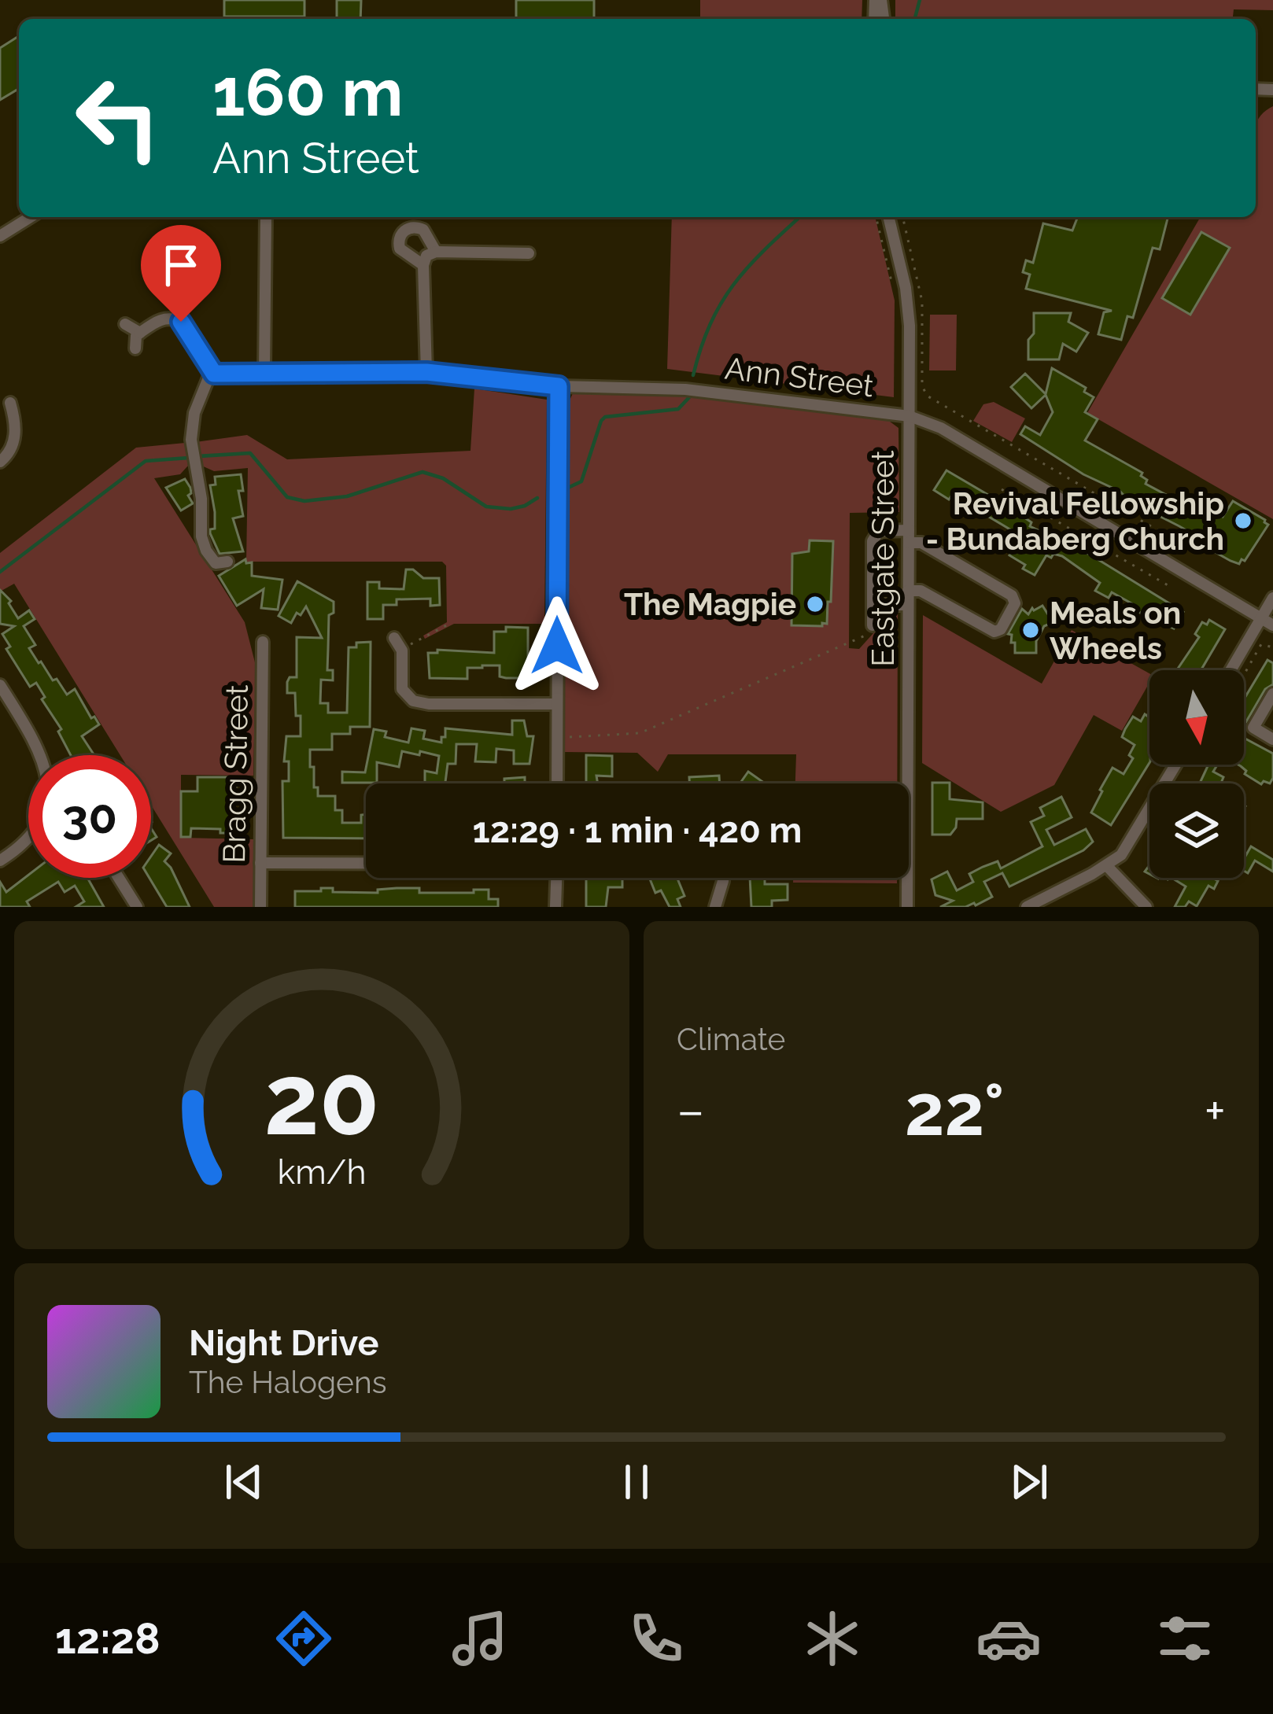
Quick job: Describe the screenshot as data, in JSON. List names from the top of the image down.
{
  "streets": {
    "street": ["Ann Street", "Eastgate Street", "Bragg Street"]
  },
  "crossings": [
    ["Ann Street", "Eastgate Street"]
  ],
  "places": ["Revival Fellowship - Bundaberg Church", "The Magpie", "Meals on Wheels"],
  "north": "bottom",
  "page": {
    "turn": ["160 m", "Ann Street"],
    "limit": "30",
    "trip": "12:29 · 1 min · 420 m",
    "tile": "Climate",
    "heat": ["−", "22°", "+"],
    "song": ["Night Drive", "The Halogens"],
    "tabs": "12:28",
    "gauge": ["20", "km/h"]
  }
}
